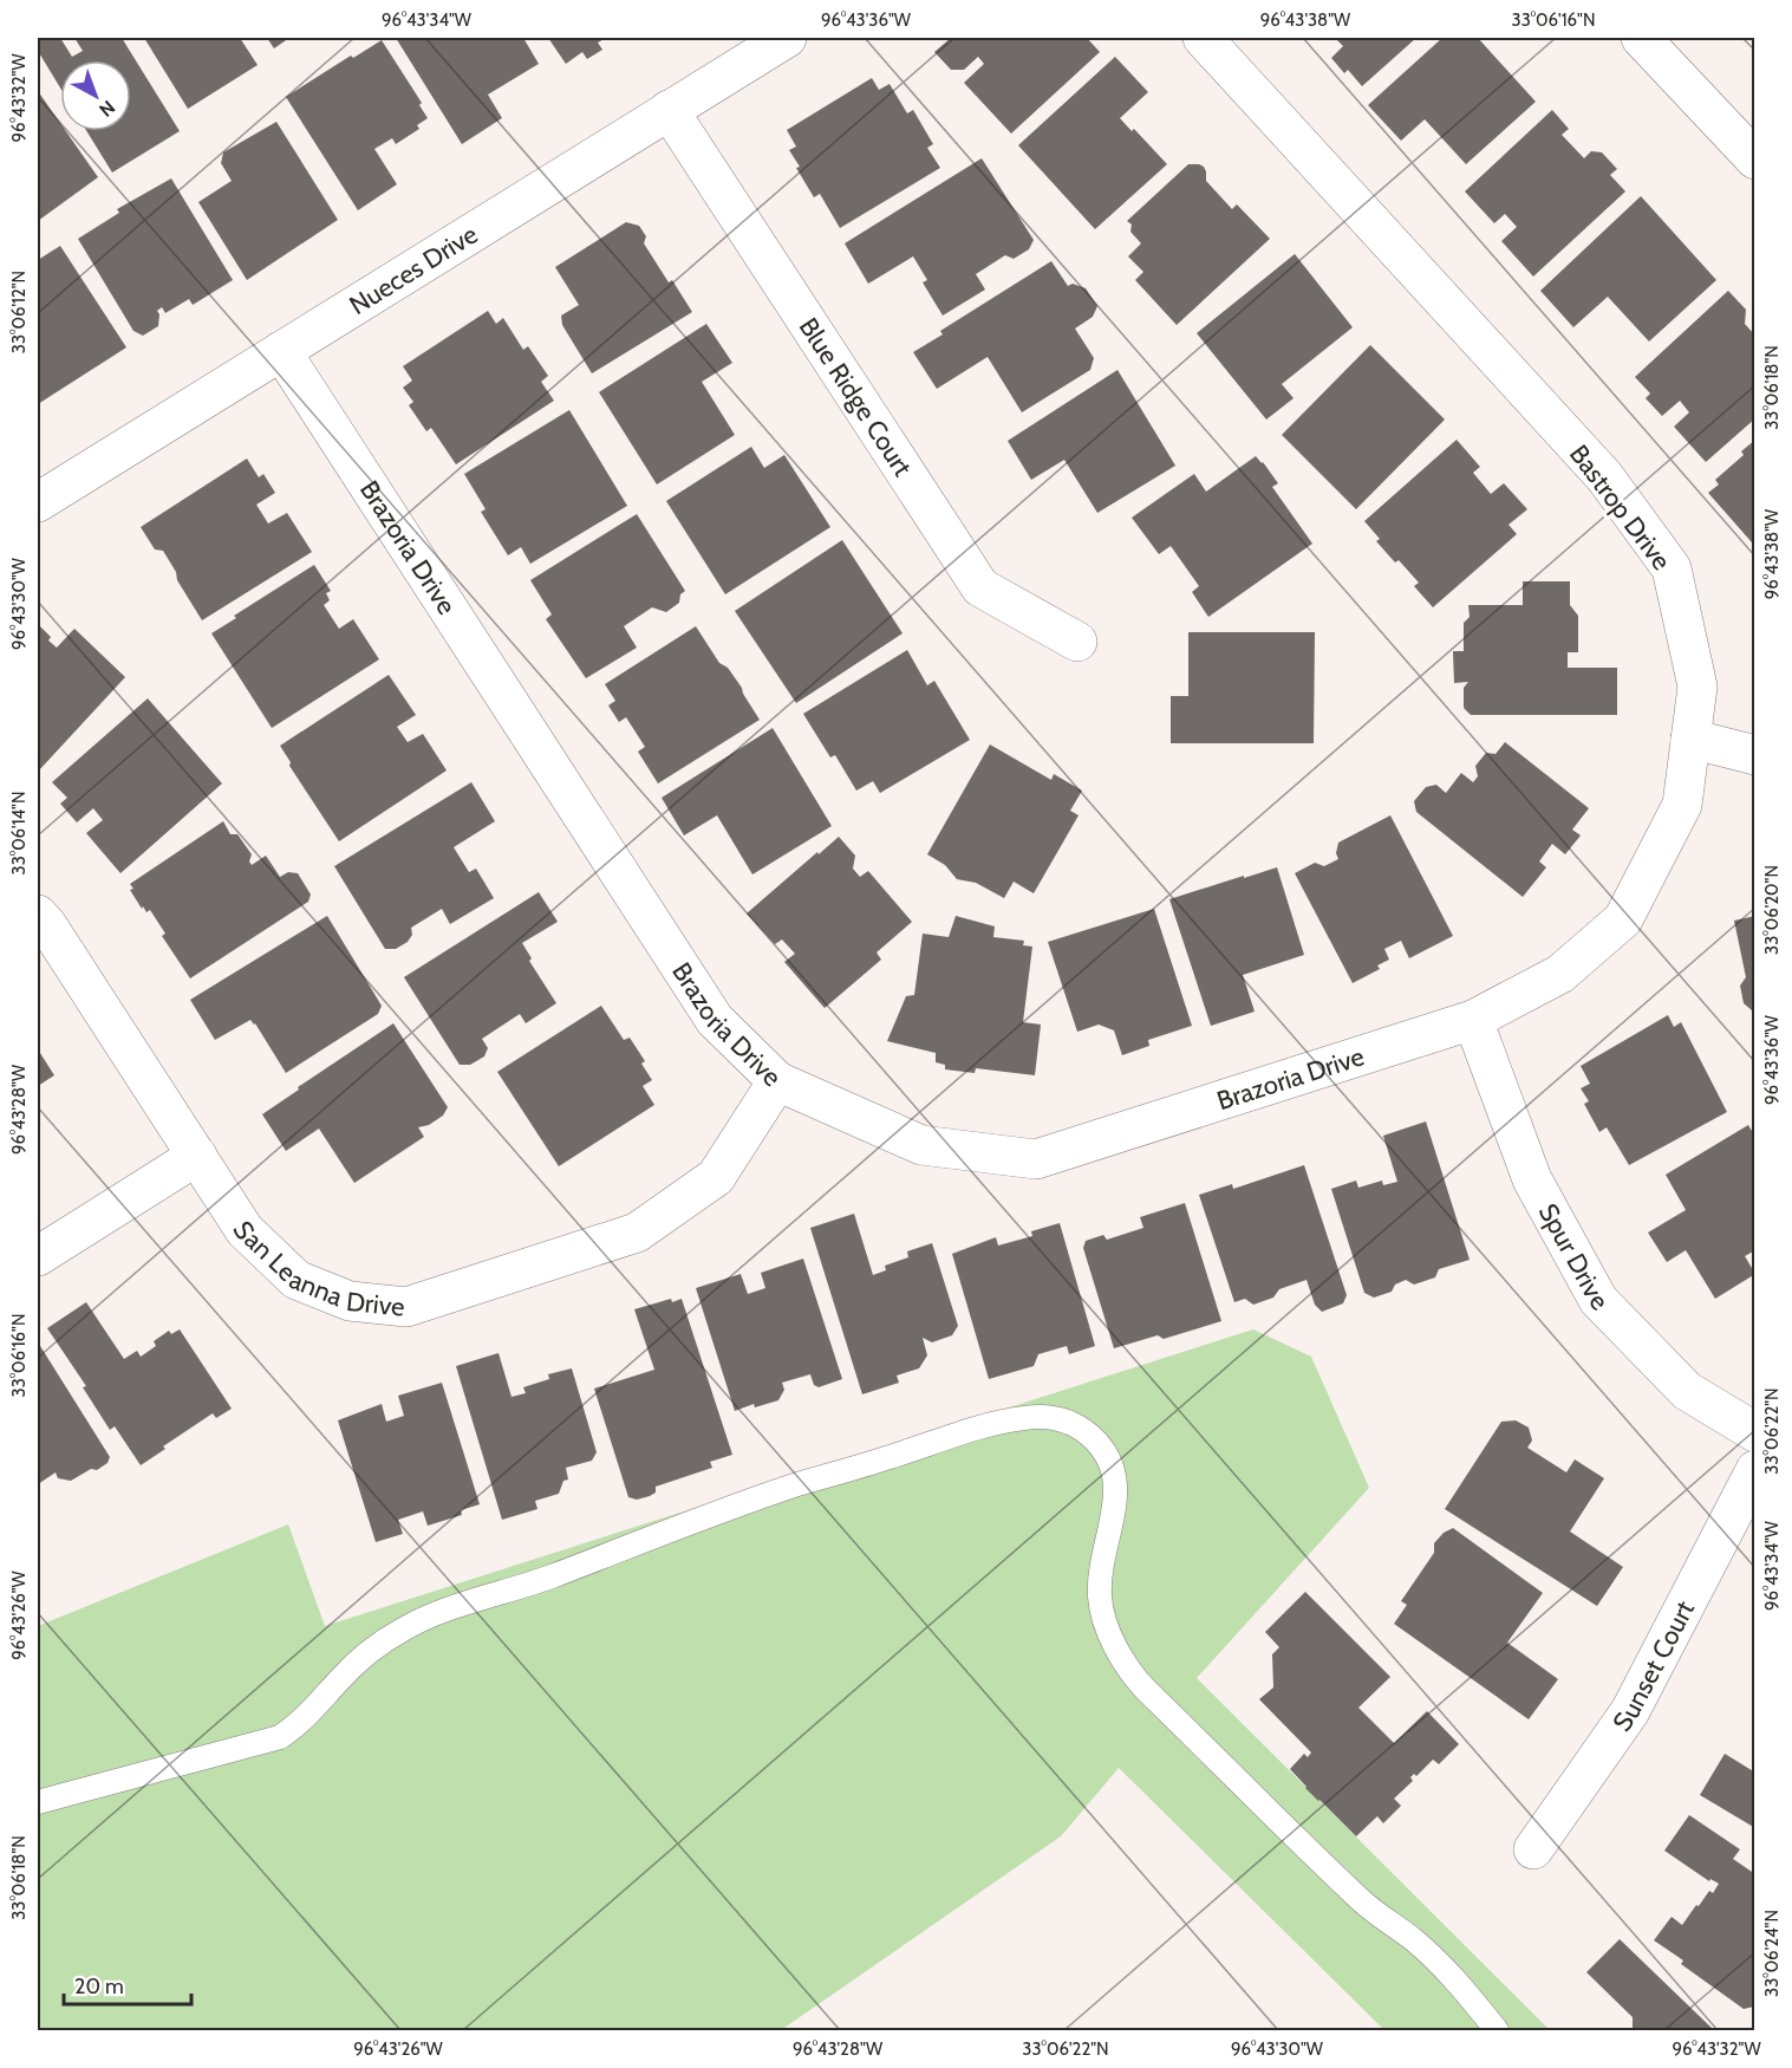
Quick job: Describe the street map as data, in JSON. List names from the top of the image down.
{
  "streets": {
    "street": [
      "Nueces Drive",
      "Blue Ridge Court",
      "Bastrop Drive",
      "Brazoria Drive",
      "Spur Drive",
      "San Leanna Drive",
      "Sunset Court"
    ]
  },
  "crossings": [
    ["Nueces Drive", "Blue Ridge Court"],
    ["Nueces Drive", "Brazoria Drive"],
    ["Bastrop Drive", "Brazoria Drive"],
    ["Bastrop Drive", "Spur Drive"],
    ["Brazoria Drive", "Spur Drive"],
    ["Brazoria Drive", "San Leanna Drive"]
  ],
  "scale_bar": "20 m",
  "north": "bottom right",
  "coordinates": [
    "96°43'34\"W",
    "96°43'36\"W",
    "96°43'38\"W",
    "33°06'16\"N",
    "96°43'32\"W",
    "33°06'12\"N",
    "33°06'18\"N",
    "96°43'30\"W",
    "33°06'14\"N",
    "33°06'20\"N",
    "96°43'28\"W",
    "33°06'22\"N",
    "96°43'26\"W",
    "33°06'24\"N"
  ]
}
